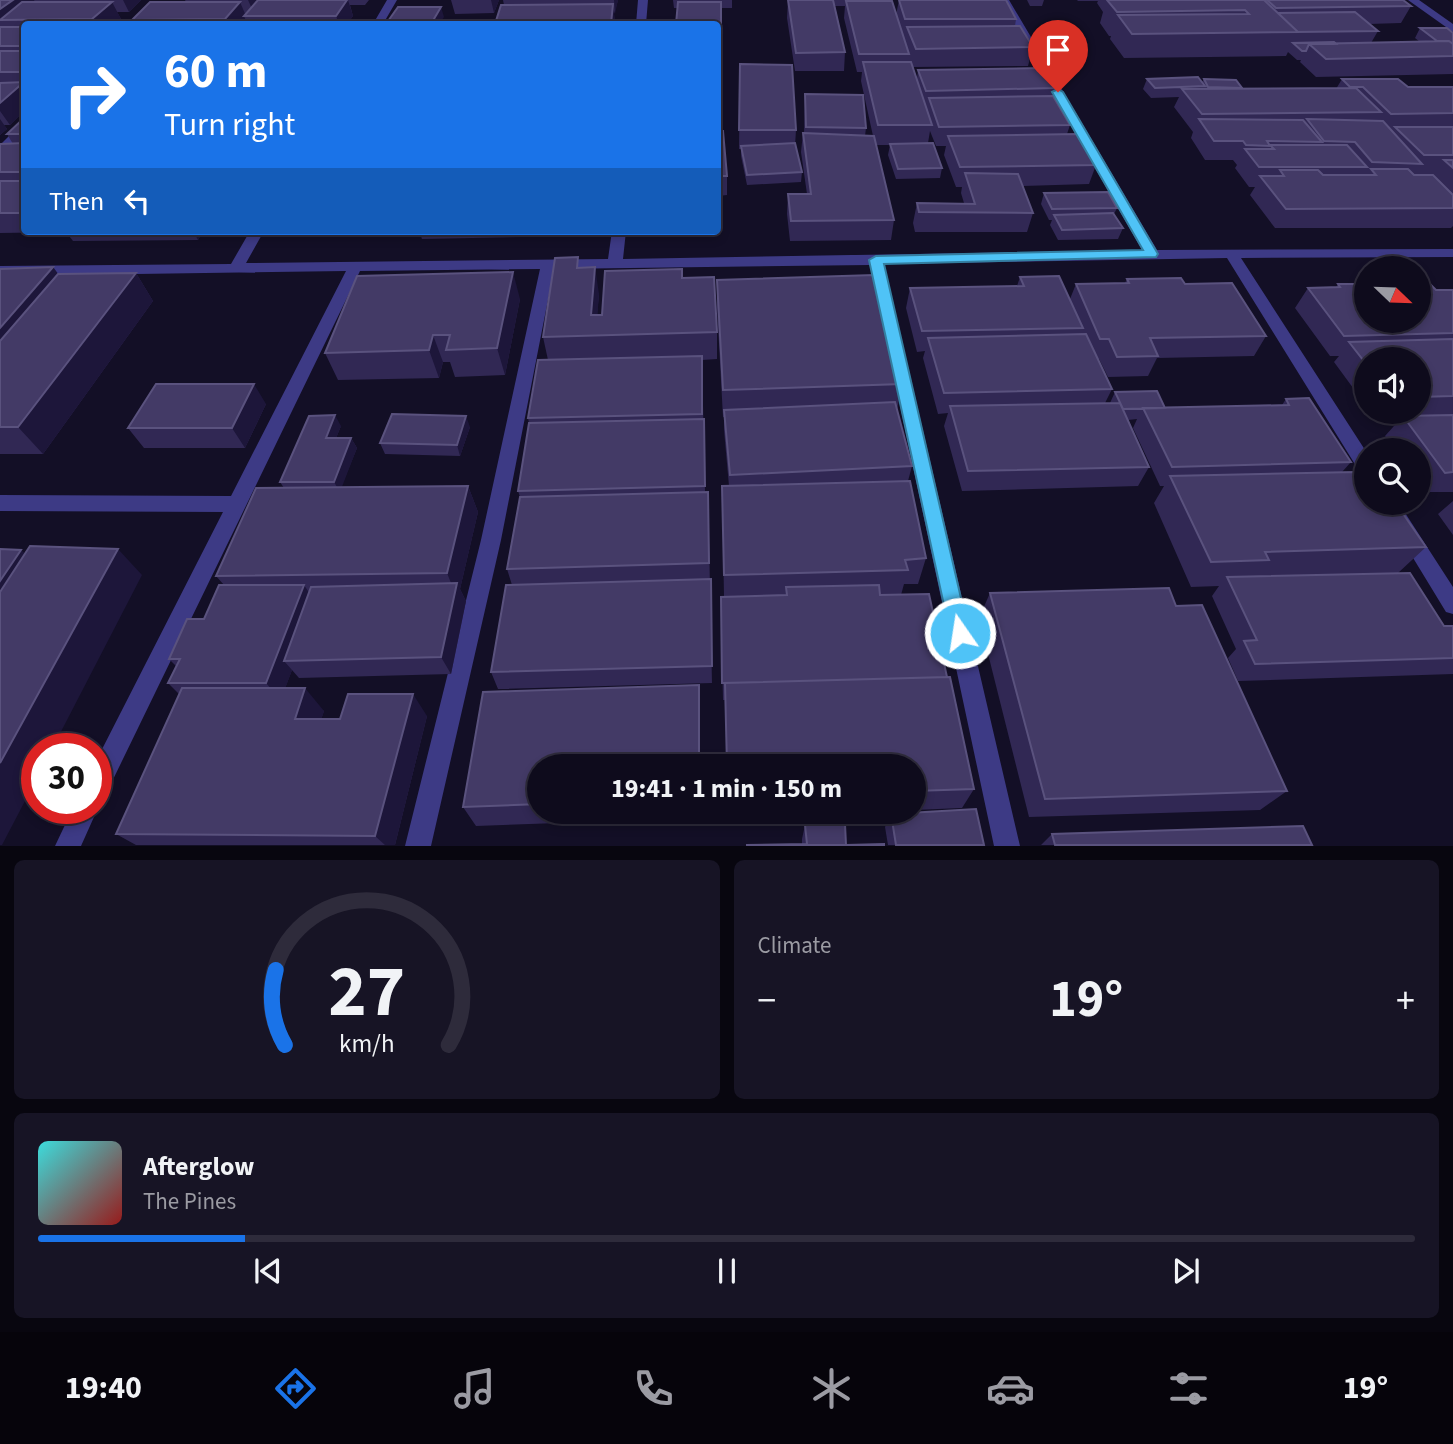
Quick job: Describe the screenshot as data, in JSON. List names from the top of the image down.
{
  "north": "bottom right",
  "page": {
    "turn": ["60 m", "Turn right"],
    "then": "Then",
    "limit": "30",
    "trip": "19:41 · 1 min · 150 m",
    "tile": "Climate",
    "heat": ["−", "19°", "+"],
    "song": ["Afterglow", "The Pines"],
    "tabs": ["19:40", "19°"],
    "gauge": ["27", "km/h"]
  }
}
